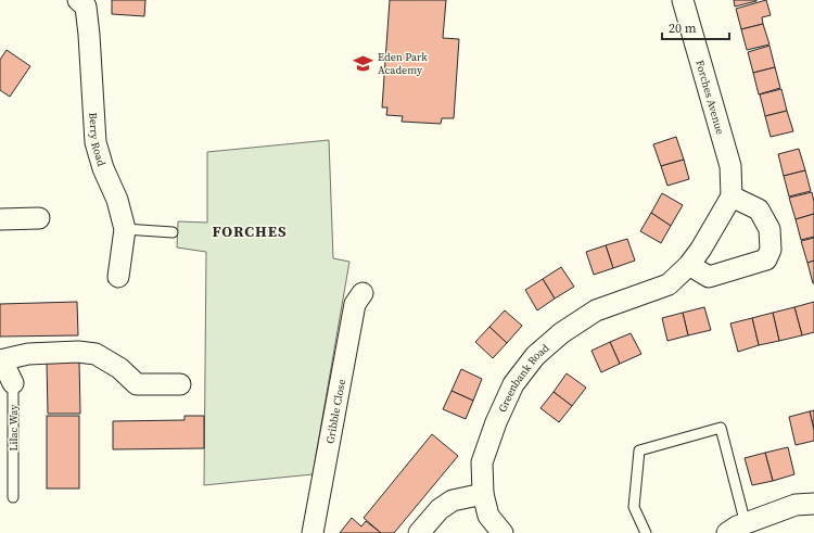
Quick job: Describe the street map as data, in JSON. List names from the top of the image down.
{
  "streets": {
    "street": [
      "Forches Avenue",
      "Berry Road",
      "Greenbank Road",
      "Gribble Close",
      "Lilac Way"
    ]
  },
  "crossings": [
    ["Forches Avenue", "Greenbank Road"]
  ],
  "districts": ["FORCHES"],
  "places": {
    "school or university": ["Eden Park Academy"]
  },
  "scale_bar": "20 m"
}
